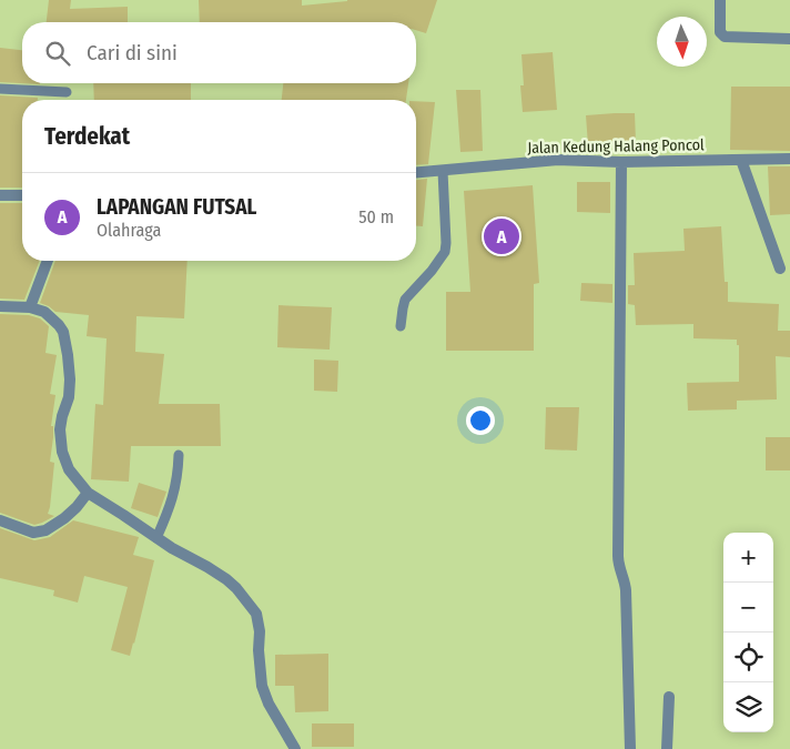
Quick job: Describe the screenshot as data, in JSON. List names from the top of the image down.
{
  "streets": {
    "street": ["Jalan Kedung Halang Poncol"]
  },
  "north": "bottom",
  "page": {
    "search": "Cari di sini",
    "heading": "Terdekat",
    "list": [
      {
        "mark": "A",
        "name": "LAPANGAN FUTSAL",
        "note": "Olahraga",
        "value": "50 m"
      }
    ],
    "pins": "A",
    "map_buttons": ["+", "−"]
  }
}
